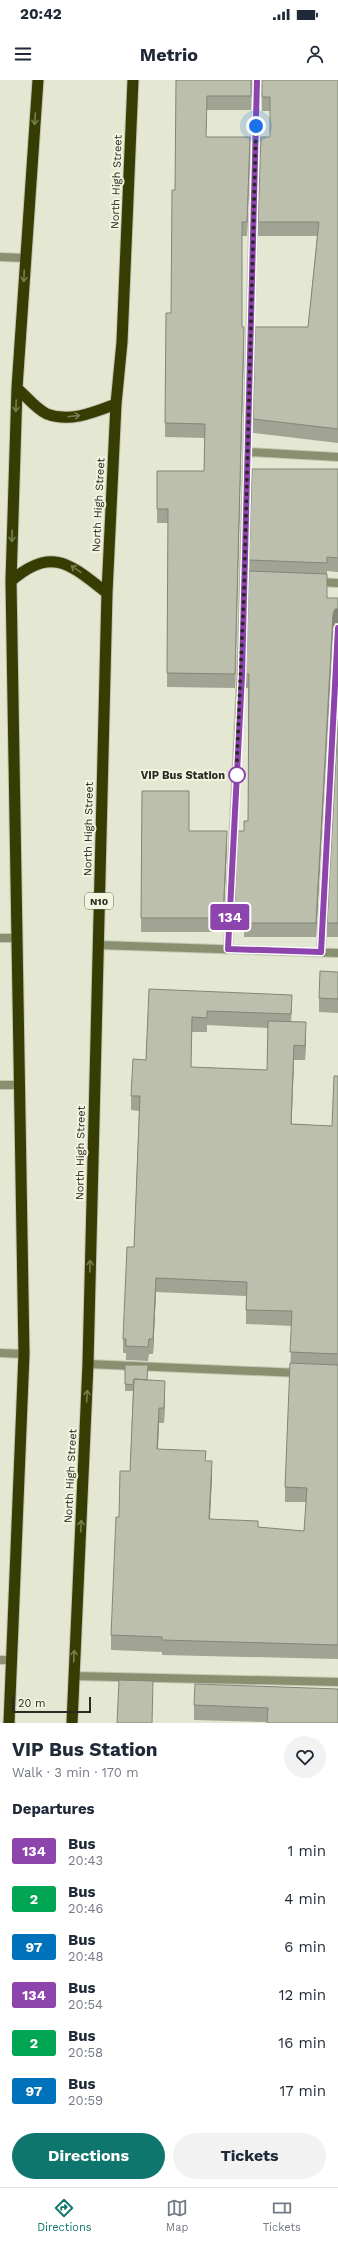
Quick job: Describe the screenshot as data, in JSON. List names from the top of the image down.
{
  "streets": {
    "highway": ["North High Street", "N10"]
  },
  "places": ["VIP Bus Station"],
  "lines": ["bus line 134"],
  "scale_bar": "20 m",
  "page": {
    "status": "20:42",
    "header": "Metrio",
    "on_map": "134",
    "scale": "20 m",
    "heading": [
      ["VIP Bus Station", "Walk · 3 min · 170 m"],
      "Departures"
    ],
    "list": [
      {
        "mark": "134",
        "name": "Bus",
        "note": "20:43",
        "value": "1 min"
      },
      {
        "mark": "2",
        "name": "Bus",
        "note": "20:46",
        "value": "4 min"
      },
      {
        "mark": "97",
        "name": "Bus",
        "note": "20:48",
        "value": "6 min"
      },
      {
        "mark": "134",
        "name": "Bus",
        "note": "20:54",
        "value": "12 min"
      },
      {
        "mark": "2",
        "name": "Bus",
        "note": "20:58",
        "value": "16 min"
      },
      {
        "mark": "97",
        "name": "Bus",
        "note": "20:59",
        "value": "17 min"
      }
    ],
    "buttons": ["Directions", "Tickets"],
    "tabs": ["Directions", "Map", "Tickets"]
  }
}
